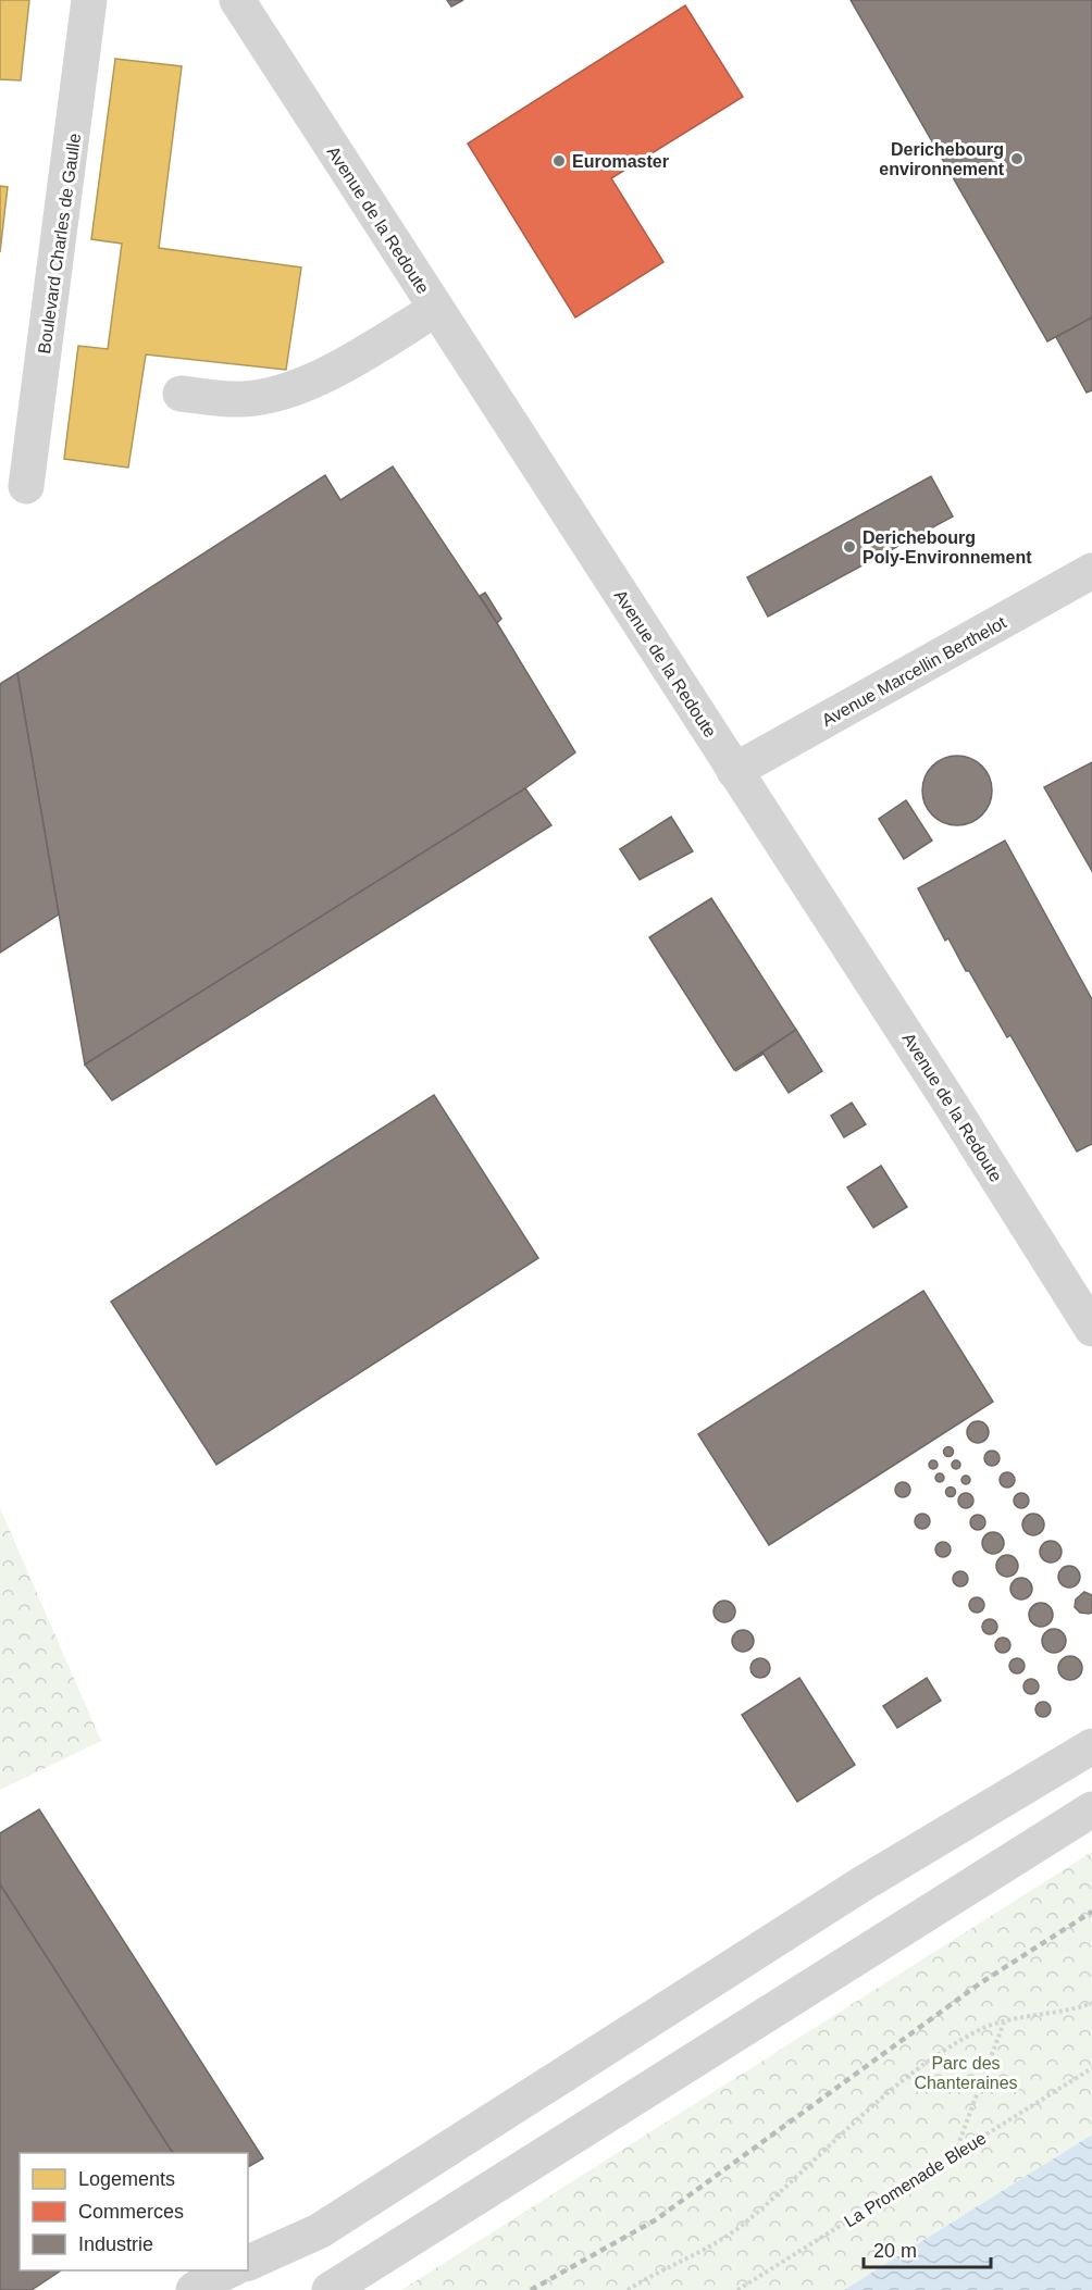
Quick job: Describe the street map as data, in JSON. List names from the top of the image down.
{
  "streets": {
    "street": ["Avenue de la Redoute", "Boulevard Charles de Gaulle", "Avenue Marcellin Berthelot"],
    "path": ["La Promenade Bleue"]
  },
  "crossings": [
    ["Avenue de la Redoute", "Avenue Marcellin Berthelot"]
  ],
  "parks": ["Parc des Chanteraines"],
  "places": ["Derichebourg environnement", "Euromaster", "Derichebourg Poly-Environnement"],
  "legend": ["Logements", "Commerces", "Industrie"],
  "scale_bar": "20 m"
}
